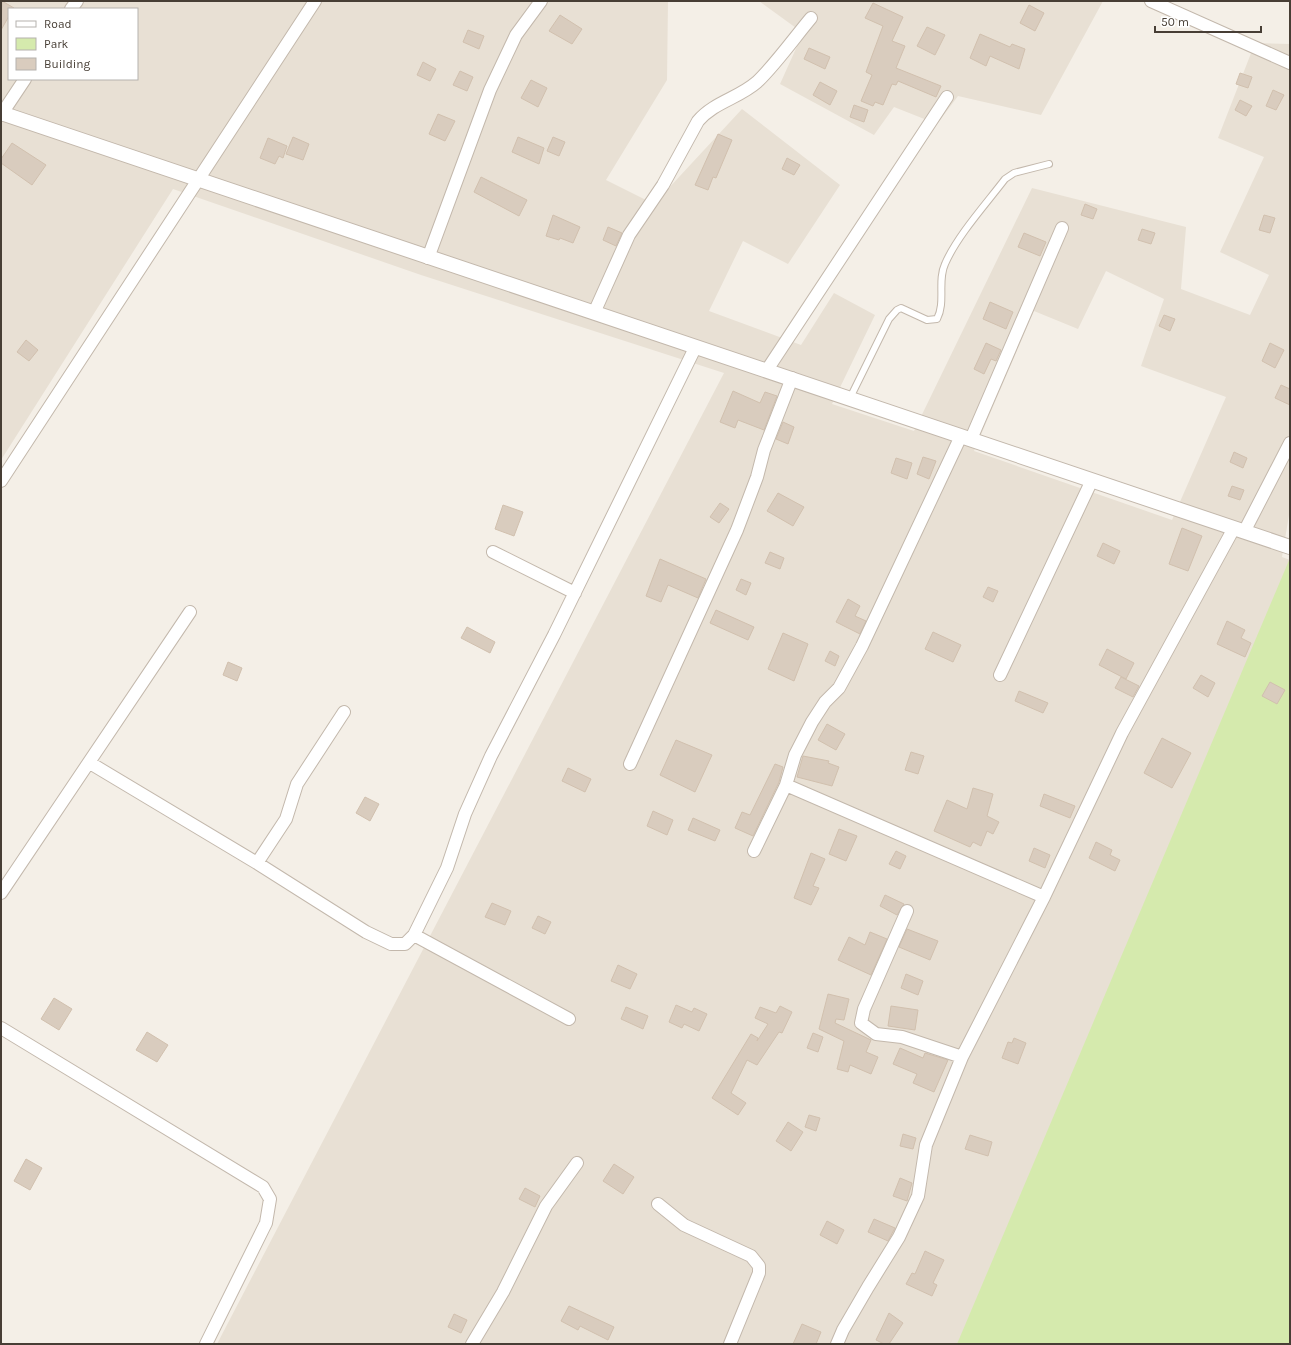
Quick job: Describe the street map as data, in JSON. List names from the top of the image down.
{
  "legend": ["Road", "Park", "Building"],
  "scale_bar": "50 m"
}
